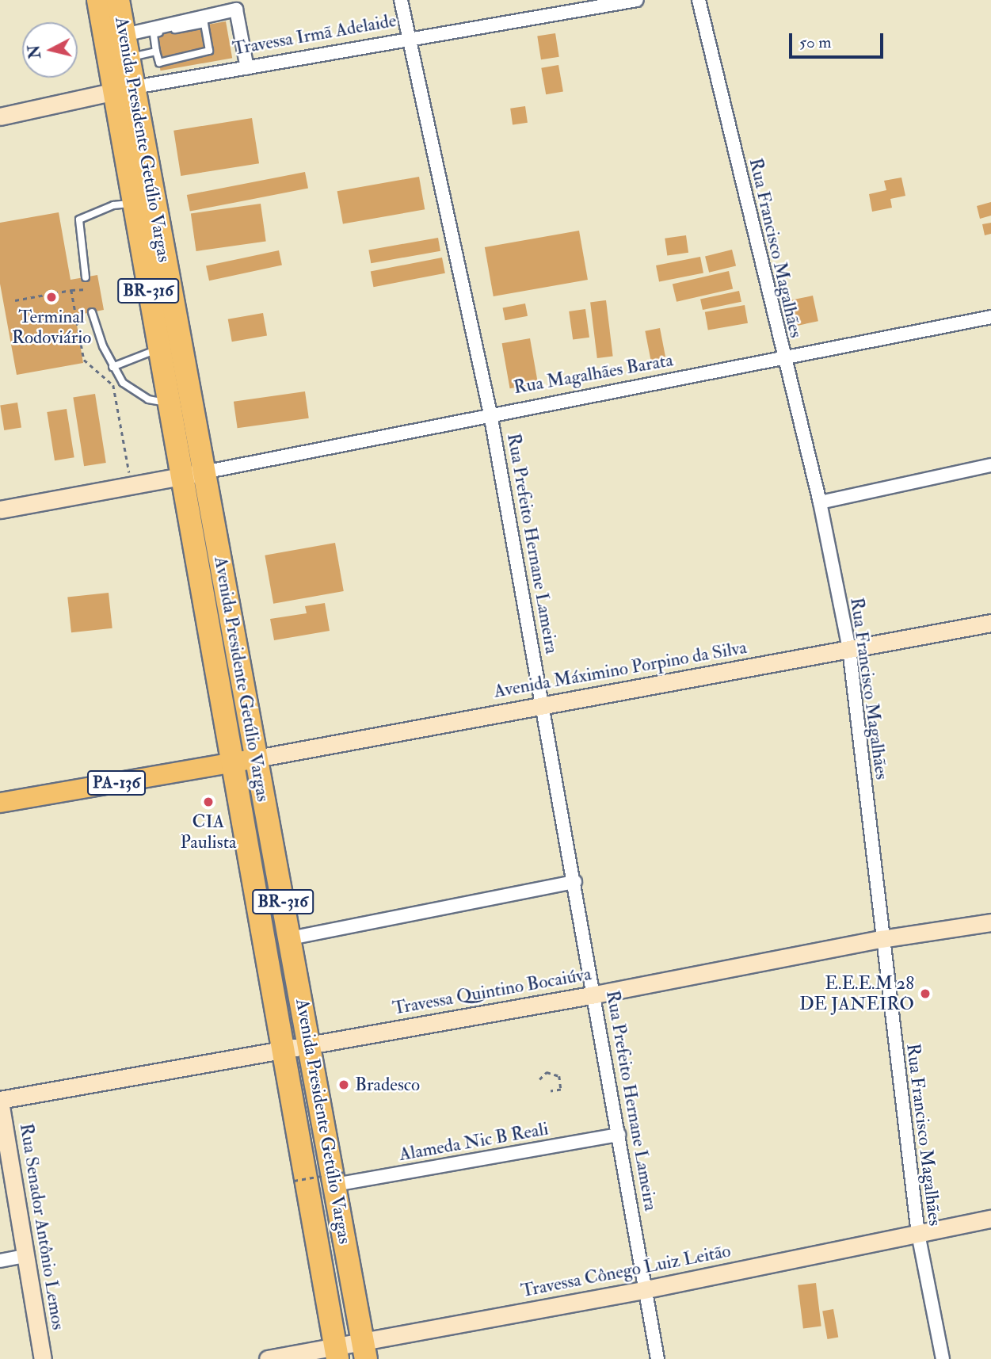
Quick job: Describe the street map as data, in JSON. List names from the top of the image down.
{
  "streets": {
    "highway": ["Avenida Presidente Getúlio Vargas", "BR-316"],
    "main road": ["PA-136"],
    "street": [
      "Travessa Irmã Adelaide",
      "Rua Francisco Magalhães",
      "Rua Magalhães Barata",
      "Rua Prefeito Hernane Lameira",
      "Avenida Máximino Porpino da Silva",
      "Travessa Quintino Bocaiúva",
      "Alameda Nic B Reali",
      "Rua Senador Antônio Lemos",
      "Travessa Cônego Luiz Leitão"
    ]
  },
  "crossings": [
    ["Travessa Irmã Adelaide", "Avenida Presidente Getúlio Vargas"],
    ["Travessa Irmã Adelaide", "Rua Prefeito Hernane Lameira"],
    ["Avenida Presidente Getúlio Vargas", "Rua Magalhães Barata"],
    ["Avenida Presidente Getúlio Vargas", "Avenida Máximino Porpino da Silva"],
    ["Avenida Presidente Getúlio Vargas", "PA-136"],
    ["Avenida Presidente Getúlio Vargas", "Travessa Quintino Bocaiúva"],
    ["Avenida Presidente Getúlio Vargas", "Alameda Nic B Reali"],
    ["Avenida Presidente Getúlio Vargas", "Travessa Cônego Luiz Leitão"],
    ["Rua Francisco Magalhães", "Rua Magalhães Barata"],
    ["Rua Francisco Magalhães", "Avenida Máximino Porpino da Silva"],
    ["Rua Francisco Magalhães", "Travessa Quintino Bocaiúva"],
    ["Rua Francisco Magalhães", "Travessa Cônego Luiz Leitão"],
    ["Rua Magalhães Barata", "Rua Prefeito Hernane Lameira"],
    ["Rua Prefeito Hernane Lameira", "Avenida Máximino Porpino da Silva"],
    ["Rua Prefeito Hernane Lameira", "Travessa Quintino Bocaiúva"],
    ["Rua Prefeito Hernane Lameira", "Alameda Nic B Reali"],
    ["Rua Prefeito Hernane Lameira", "Travessa Cônego Luiz Leitão"],
    ["Avenida Máximino Porpino da Silva", "PA-136"],
    ["Travessa Quintino Bocaiúva", "Rua Senador Antônio Lemos"]
  ],
  "places": [
    "Terminal Rodoviário",
    "CIA Paulista",
    "E.E.E.M 28 DE JANEIRO",
    "Bradesco"
  ],
  "scale_bar": "50 m",
  "north": "left"
}
